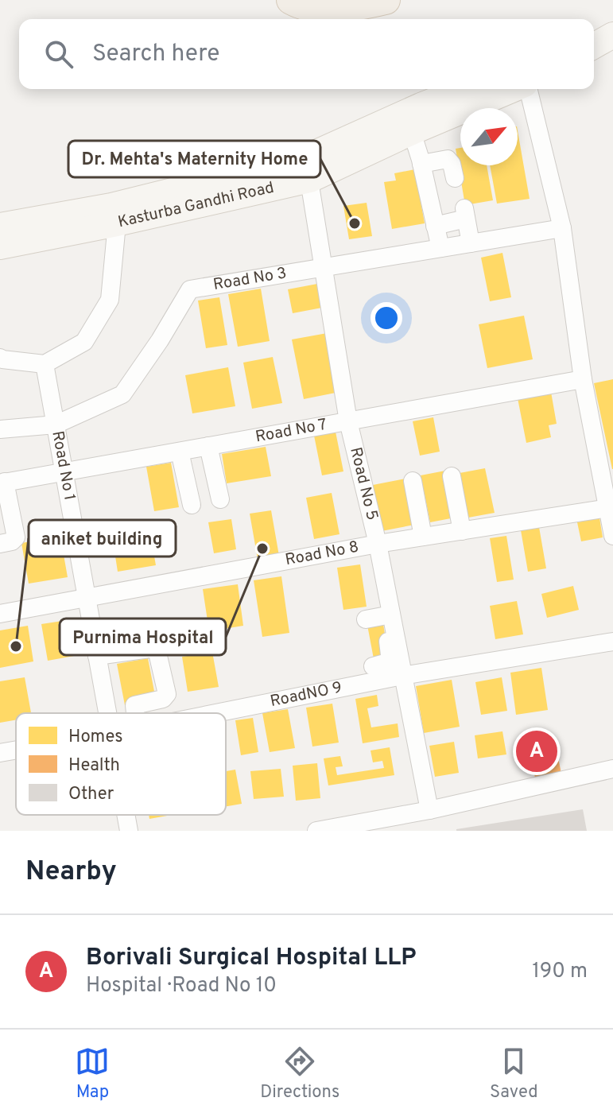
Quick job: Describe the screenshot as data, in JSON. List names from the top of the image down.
{
  "streets": {
    "main road": ["Kasturba Gandhi Road"],
    "street": [
      "Road No 3",
      "Road No 7",
      "Road No 1",
      "Road No 5",
      "Road No 8",
      "RoadNO 9"
    ]
  },
  "crossings": [
    ["Kasturba Gandhi Road", "Road No 5"],
    ["Road No 3", "Road No 1"],
    ["Road No 3", "Road No 5"],
    ["Road No 7", "Road No 1"],
    ["Road No 7", "Road No 5"],
    ["Road No 1", "Road No 8"],
    ["Road No 5", "Road No 8"],
    ["Road No 5", "RoadNO 9"]
  ],
  "places": ["Dr. Mehta's Maternity Home", "Purnima Hospital", "aniket building"],
  "legend": ["Homes", "Health", "Other"],
  "north": "top right",
  "page": {
    "search": "Search here",
    "pins": "A",
    "heading": "Nearby",
    "list": [
      {
        "mark": "A",
        "name": "Borivali Surgical Hospital LLP",
        "note": "Hospital · Road No 10",
        "value": "190 m"
      }
    ],
    "nav": ["Map", "Directions", "Saved"]
  }
}
